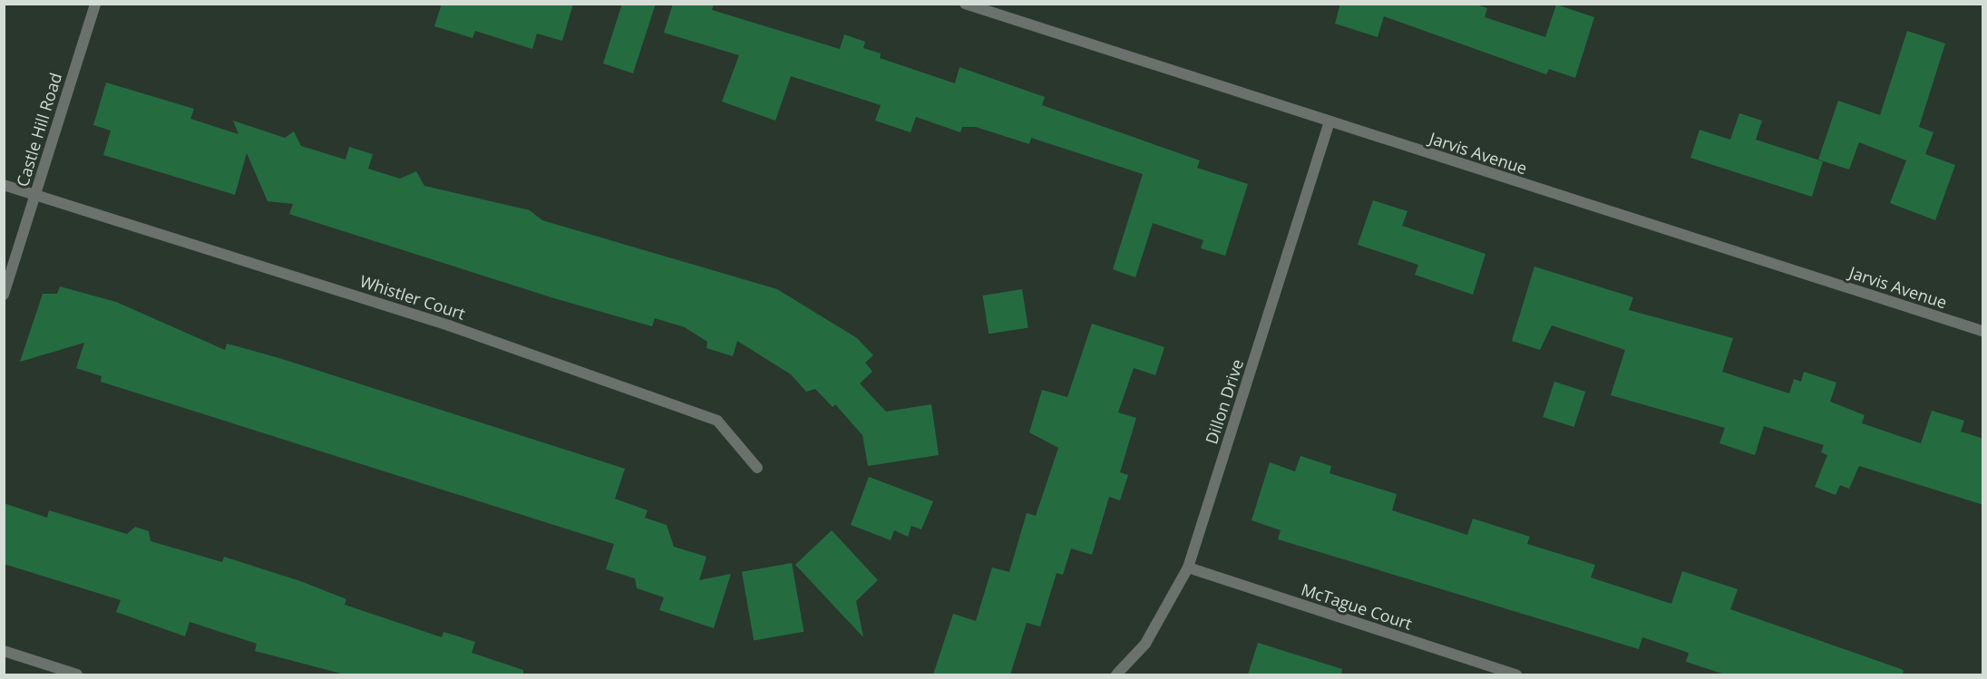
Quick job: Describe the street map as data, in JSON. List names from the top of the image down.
{
  "streets": {
    "street": [
      "Castle Hill Road",
      "Jarvis Avenue",
      "Whistler Court",
      "Dillon Drive",
      "McTague Court"
    ]
  },
  "crossings": [
    ["Castle Hill Road", "Whistler Court"],
    ["Jarvis Avenue", "Dillon Drive"],
    ["Dillon Drive", "McTague Court"]
  ]
}
